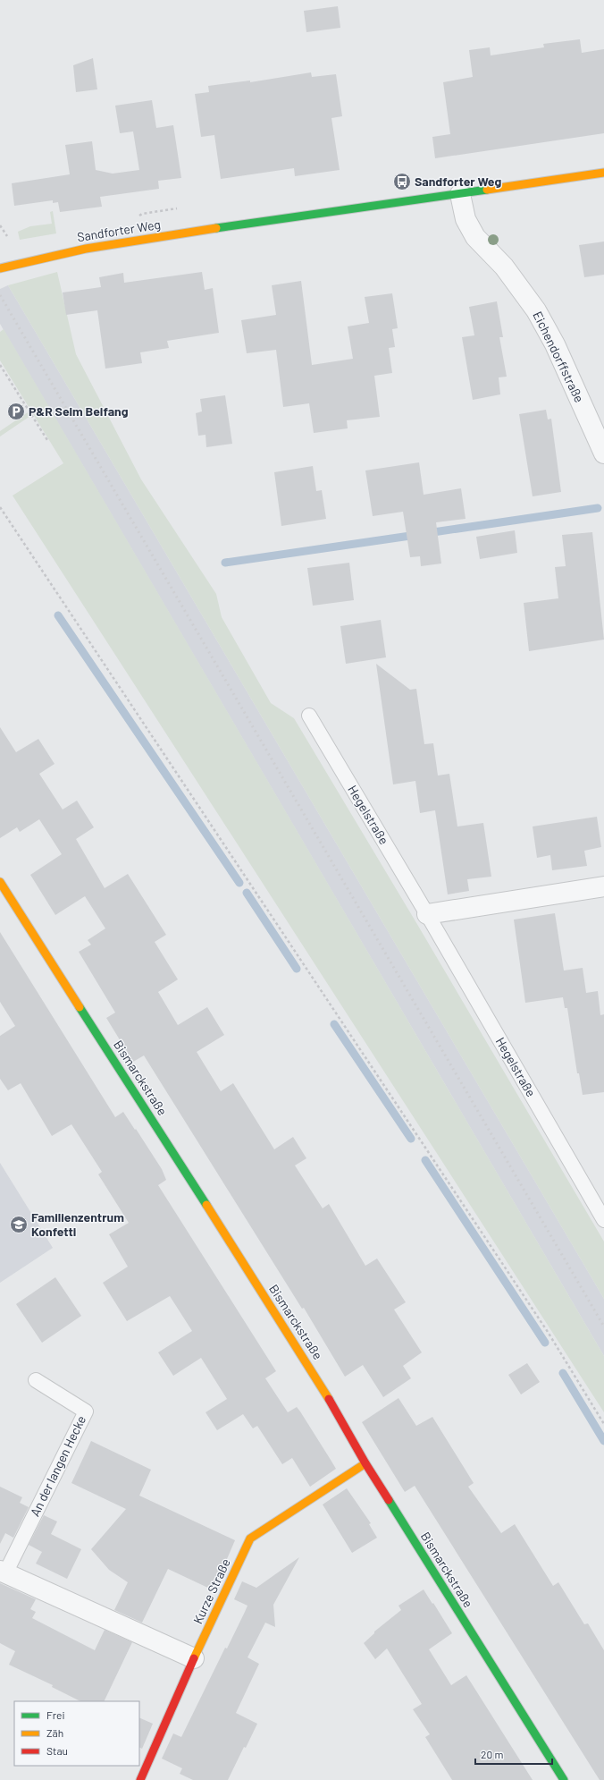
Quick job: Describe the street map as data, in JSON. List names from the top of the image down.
{
  "streets": {
    "street": [
      "Sandforter Weg",
      "Eichendorffstraße",
      "Bismarckstraße",
      "An der langen Hecke",
      "Kurze Straße"
    ],
    "lane": ["Hegelstraße"]
  },
  "crossings": [
    ["Sandforter Weg", "Eichendorffstraße"],
    ["Bismarckstraße", "Kurze Straße"],
    ["An der langen Hecke", "Kurze Straße"]
  ],
  "places": {
    "bus stop": ["Sandforter Weg"],
    "parking": ["P&R Selm Beifang"],
    "school or university": ["Familienzentrum Konfetti"]
  },
  "legend": ["Frei", "Zäh", "Stau"],
  "scale_bar": "20 m"
}
